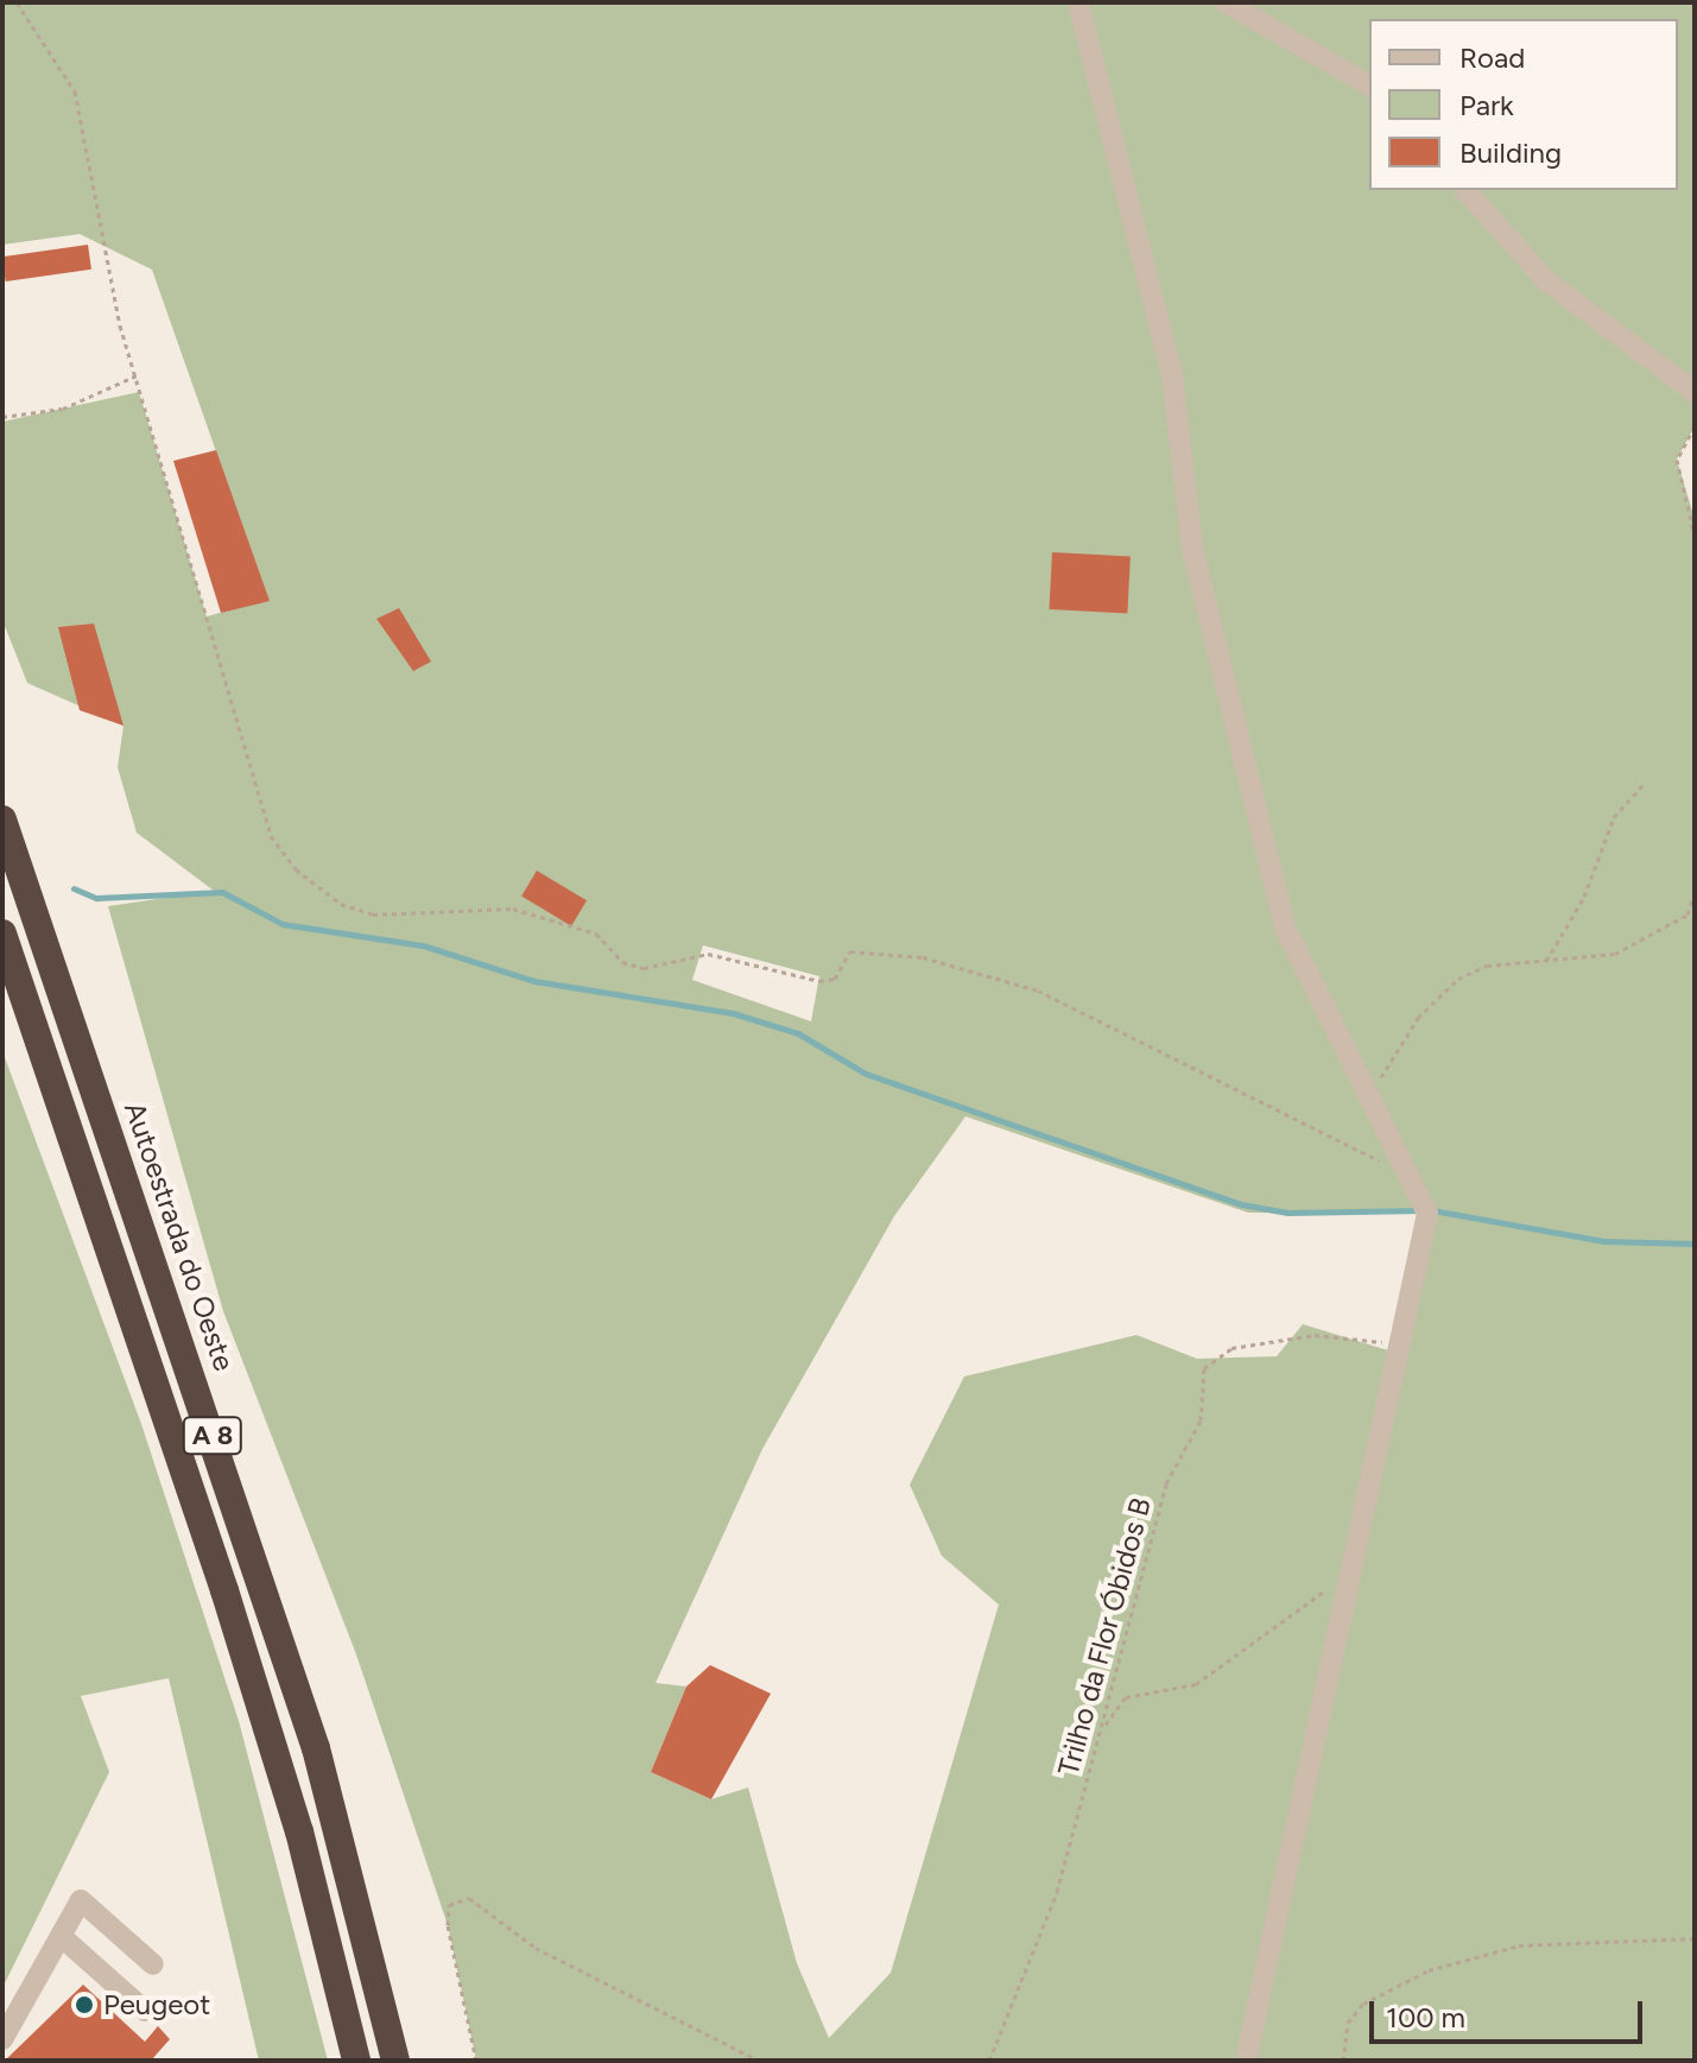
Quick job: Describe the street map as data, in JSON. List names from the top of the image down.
{
  "streets": {
    "highway": ["Autoestrada do Oeste", "A 8"],
    "path": ["Trilho da Flor Óbidos B"]
  },
  "places": ["Peugeot"],
  "legend": ["Road", "Park", "Building"],
  "scale_bar": "100 m"
}
